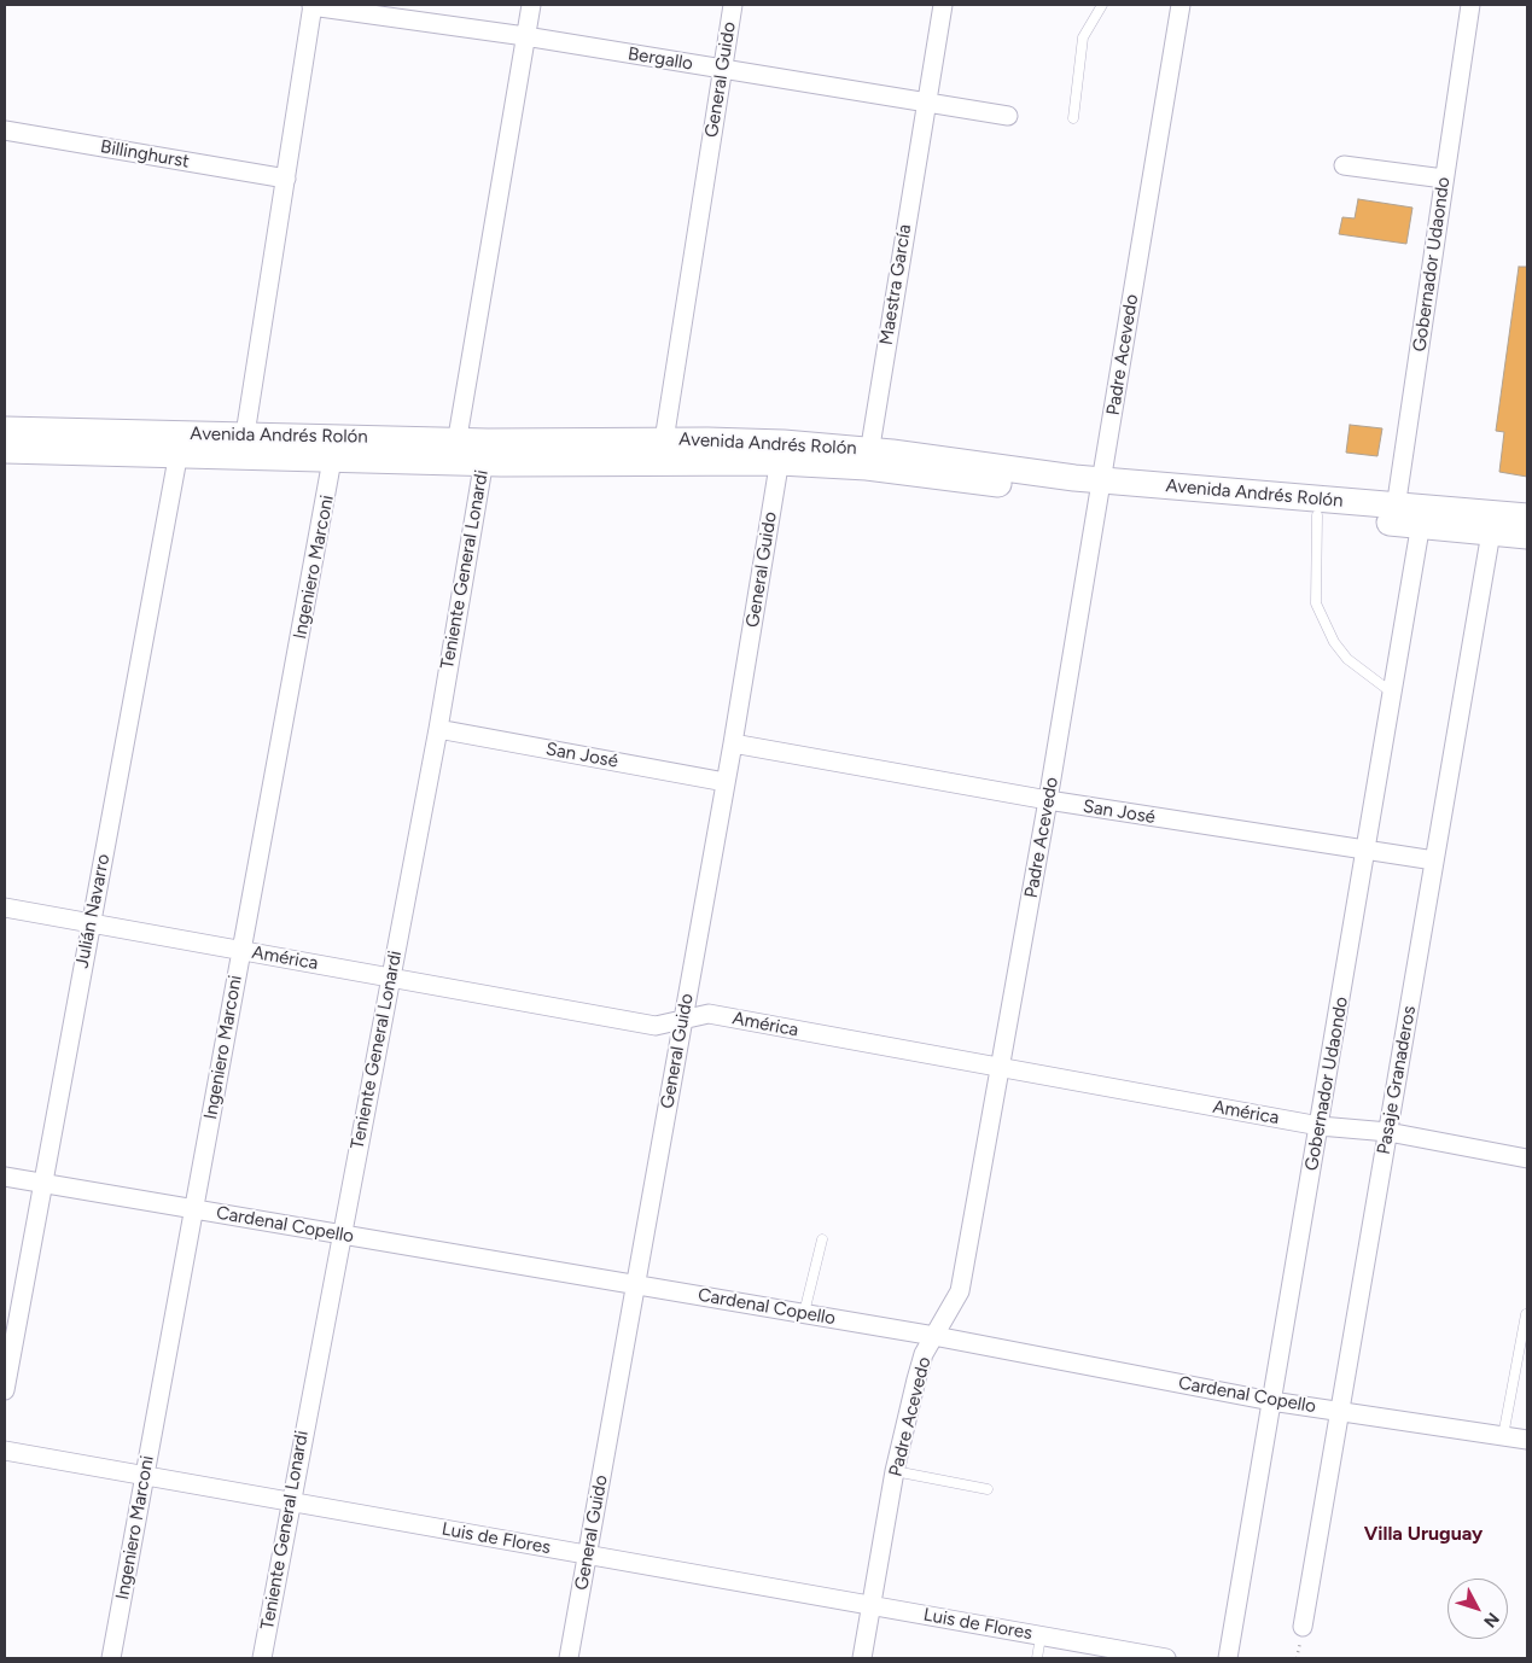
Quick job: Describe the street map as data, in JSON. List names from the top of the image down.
{
  "streets": {
    "main road": ["Avenida Andrés Rolón"],
    "street": [
      "Bergallo",
      "General Guido",
      "Billinghurst",
      "Gobernador Udaondo",
      "Maestra García",
      "Padre Acevedo",
      "Ingeniero Marconi",
      "Teniente General Lonardi",
      "San José",
      "Julián Navarro",
      "América",
      "Pasaje Granaderos",
      "Cardenal Copello",
      "Luis de Flores"
    ]
  },
  "crossings": [
    ["Bergallo", "General Guido"],
    ["Bergallo", "Maestra García"],
    ["General Guido", "Avenida Andrés Rolón"],
    ["General Guido", "San José"],
    ["General Guido", "América"],
    ["General Guido", "Cardenal Copello"],
    ["General Guido", "Luis de Flores"],
    ["Gobernador Udaondo", "Avenida Andrés Rolón"],
    ["Gobernador Udaondo", "San José"],
    ["Gobernador Udaondo", "América"],
    ["Gobernador Udaondo", "Cardenal Copello"],
    ["Maestra García", "Avenida Andrés Rolón"],
    ["Padre Acevedo", "Avenida Andrés Rolón"],
    ["Padre Acevedo", "San José"],
    ["Padre Acevedo", "América"],
    ["Padre Acevedo", "Cardenal Copello"],
    ["Padre Acevedo", "Luis de Flores"],
    ["Avenida Andrés Rolón", "Ingeniero Marconi"],
    ["Avenida Andrés Rolón", "Teniente General Lonardi"],
    ["Avenida Andrés Rolón", "Julián Navarro"],
    ["Avenida Andrés Rolón", "Pasaje Granaderos"],
    ["Ingeniero Marconi", "América"],
    ["Ingeniero Marconi", "Cardenal Copello"],
    ["Ingeniero Marconi", "Luis de Flores"],
    ["Teniente General Lonardi", "San José"],
    ["Teniente General Lonardi", "América"],
    ["Teniente General Lonardi", "Cardenal Copello"],
    ["Teniente General Lonardi", "Luis de Flores"],
    ["San José", "Pasaje Granaderos"],
    ["Julián Navarro", "América"],
    ["Julián Navarro", "Cardenal Copello"],
    ["América", "Pasaje Granaderos"],
    ["Pasaje Granaderos", "Cardenal Copello"]
  ],
  "districts": ["Villa Uruguay"],
  "north": "bottom right"
}
